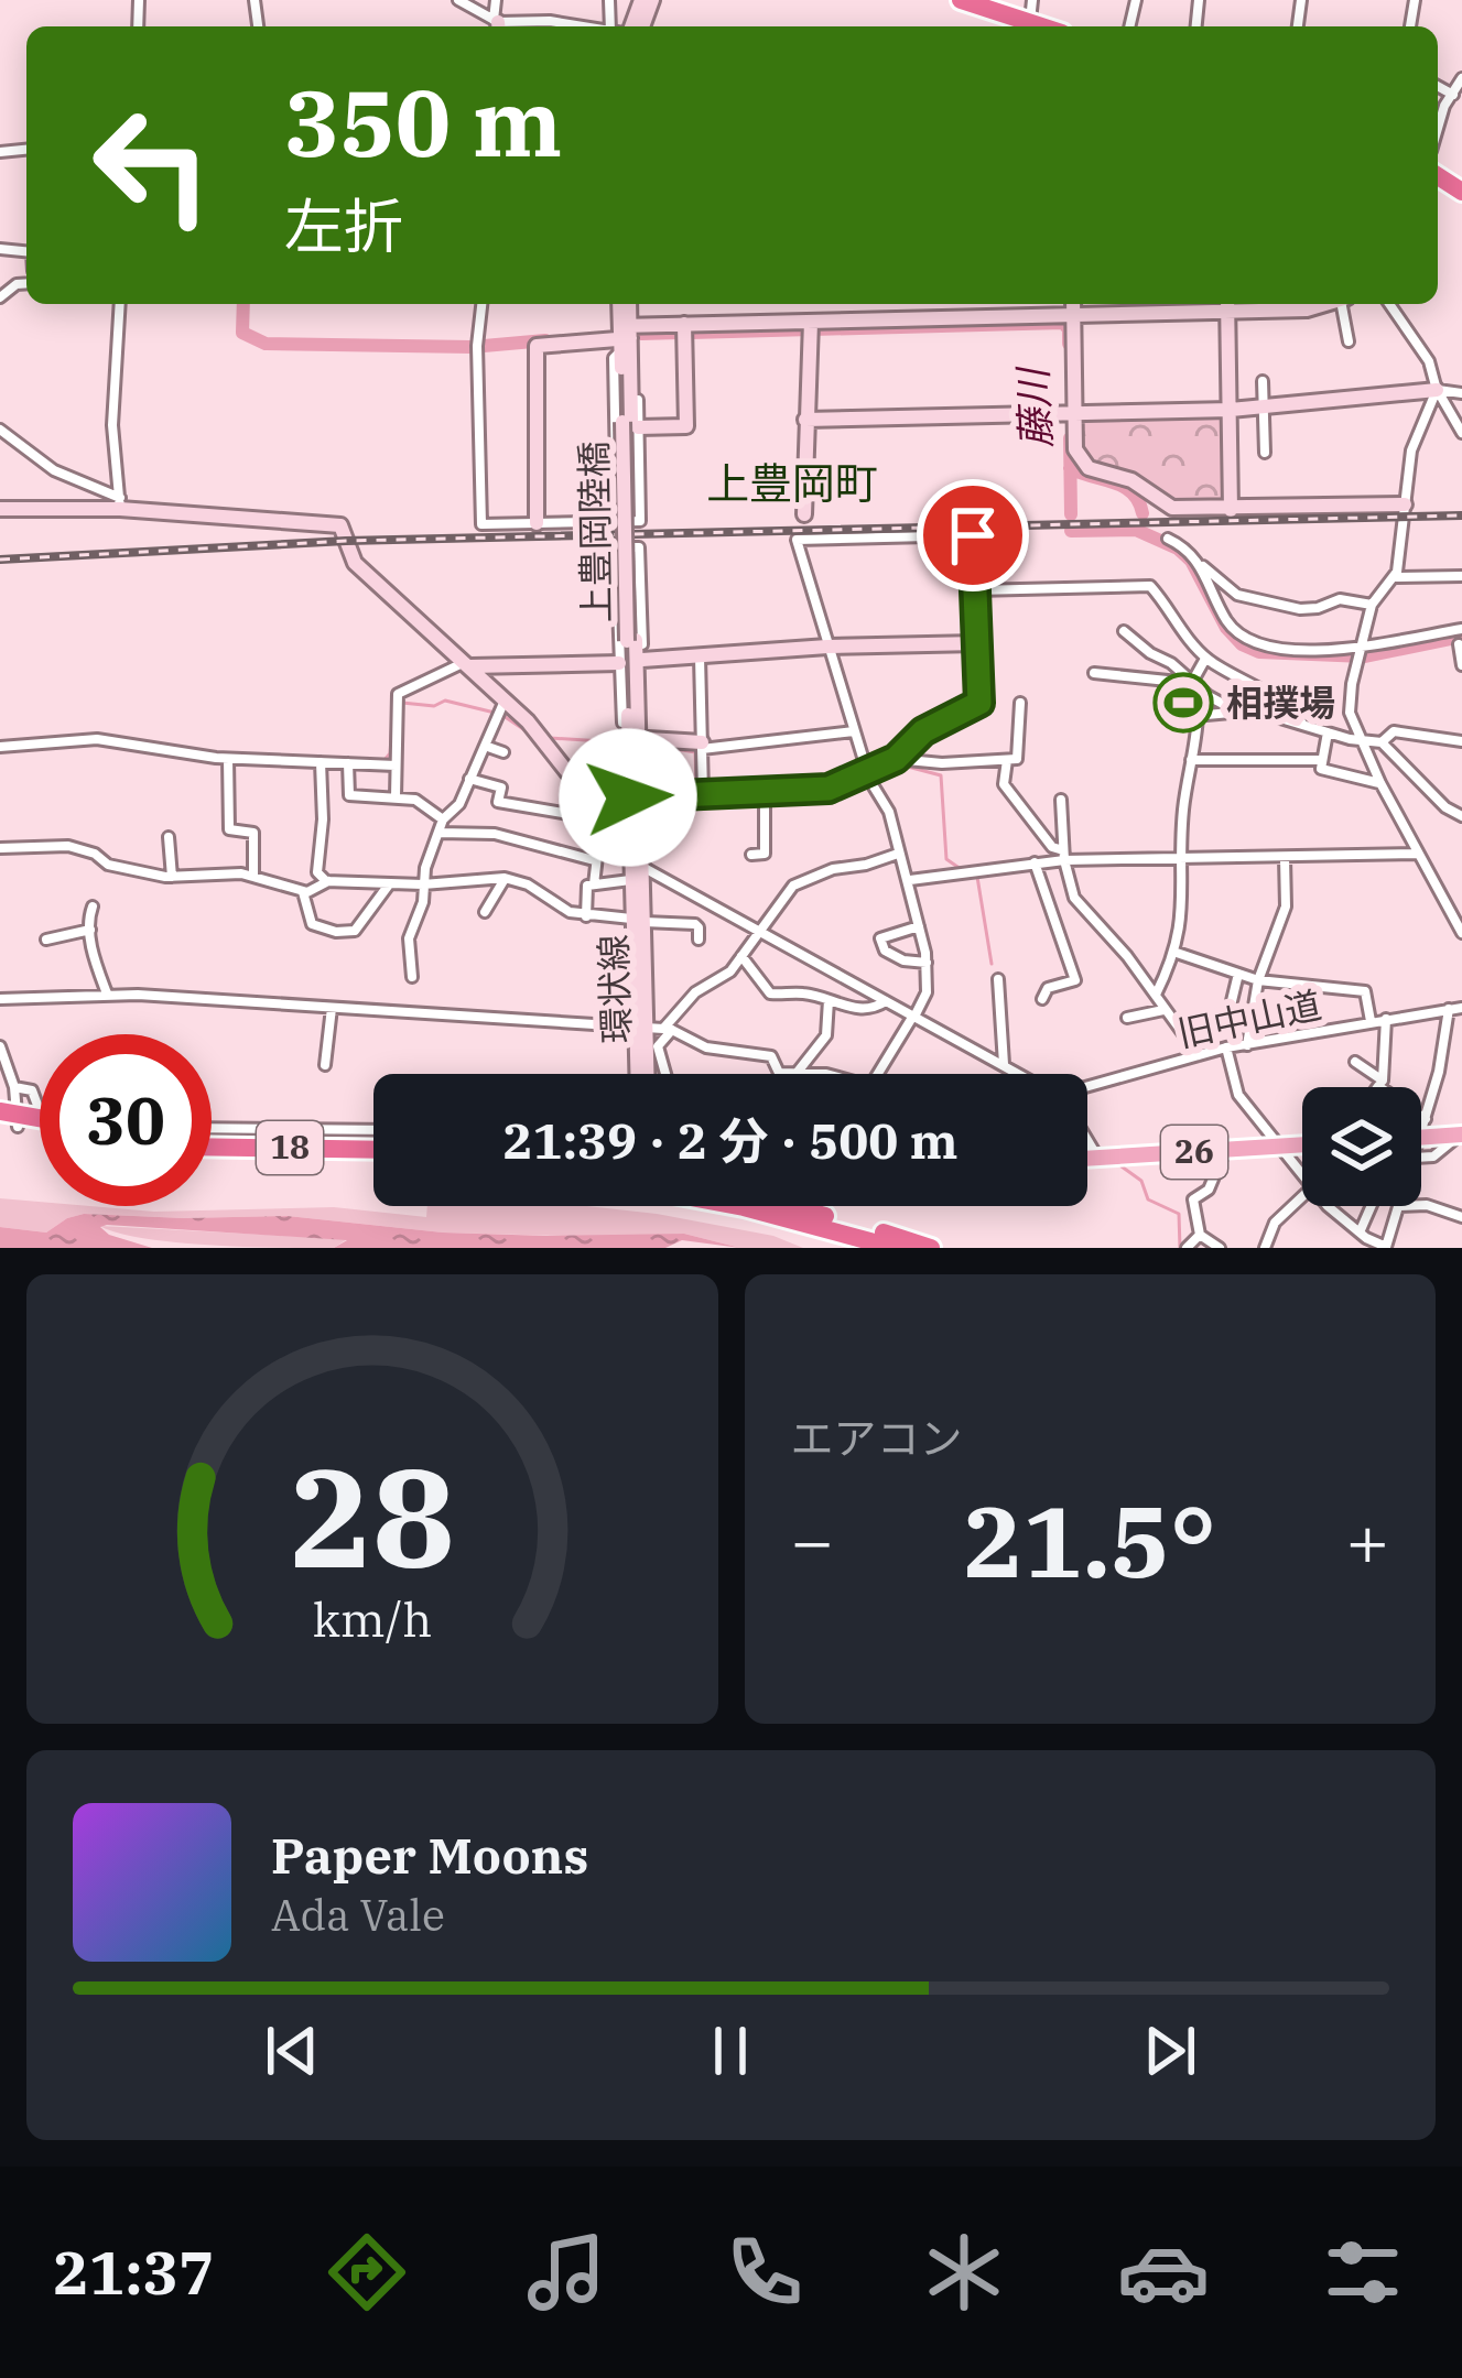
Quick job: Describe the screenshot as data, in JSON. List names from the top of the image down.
{
  "streets": {
    "highway": ["18"],
    "main road": ["26"],
    "street": ["上豊岡陸橋", "環状線", "旧中山道"]
  },
  "crossings": [
    ["上豊岡陸橋", "環状線"]
  ],
  "districts": ["上豊岡町"],
  "water": ["藤川"],
  "places": {
    "sports": ["相撲場"]
  },
  "page": {
    "turn": ["350 m", "左折"],
    "limit": "30",
    "trip": "21:39 · 2 分 · 500 m",
    "tile": "エアコン",
    "heat": ["−", "21.5°", "+"],
    "song": ["Paper Moons", "Ada Vale"],
    "tabs": "21:37",
    "gauge": ["28", "km/h"]
  }
}
